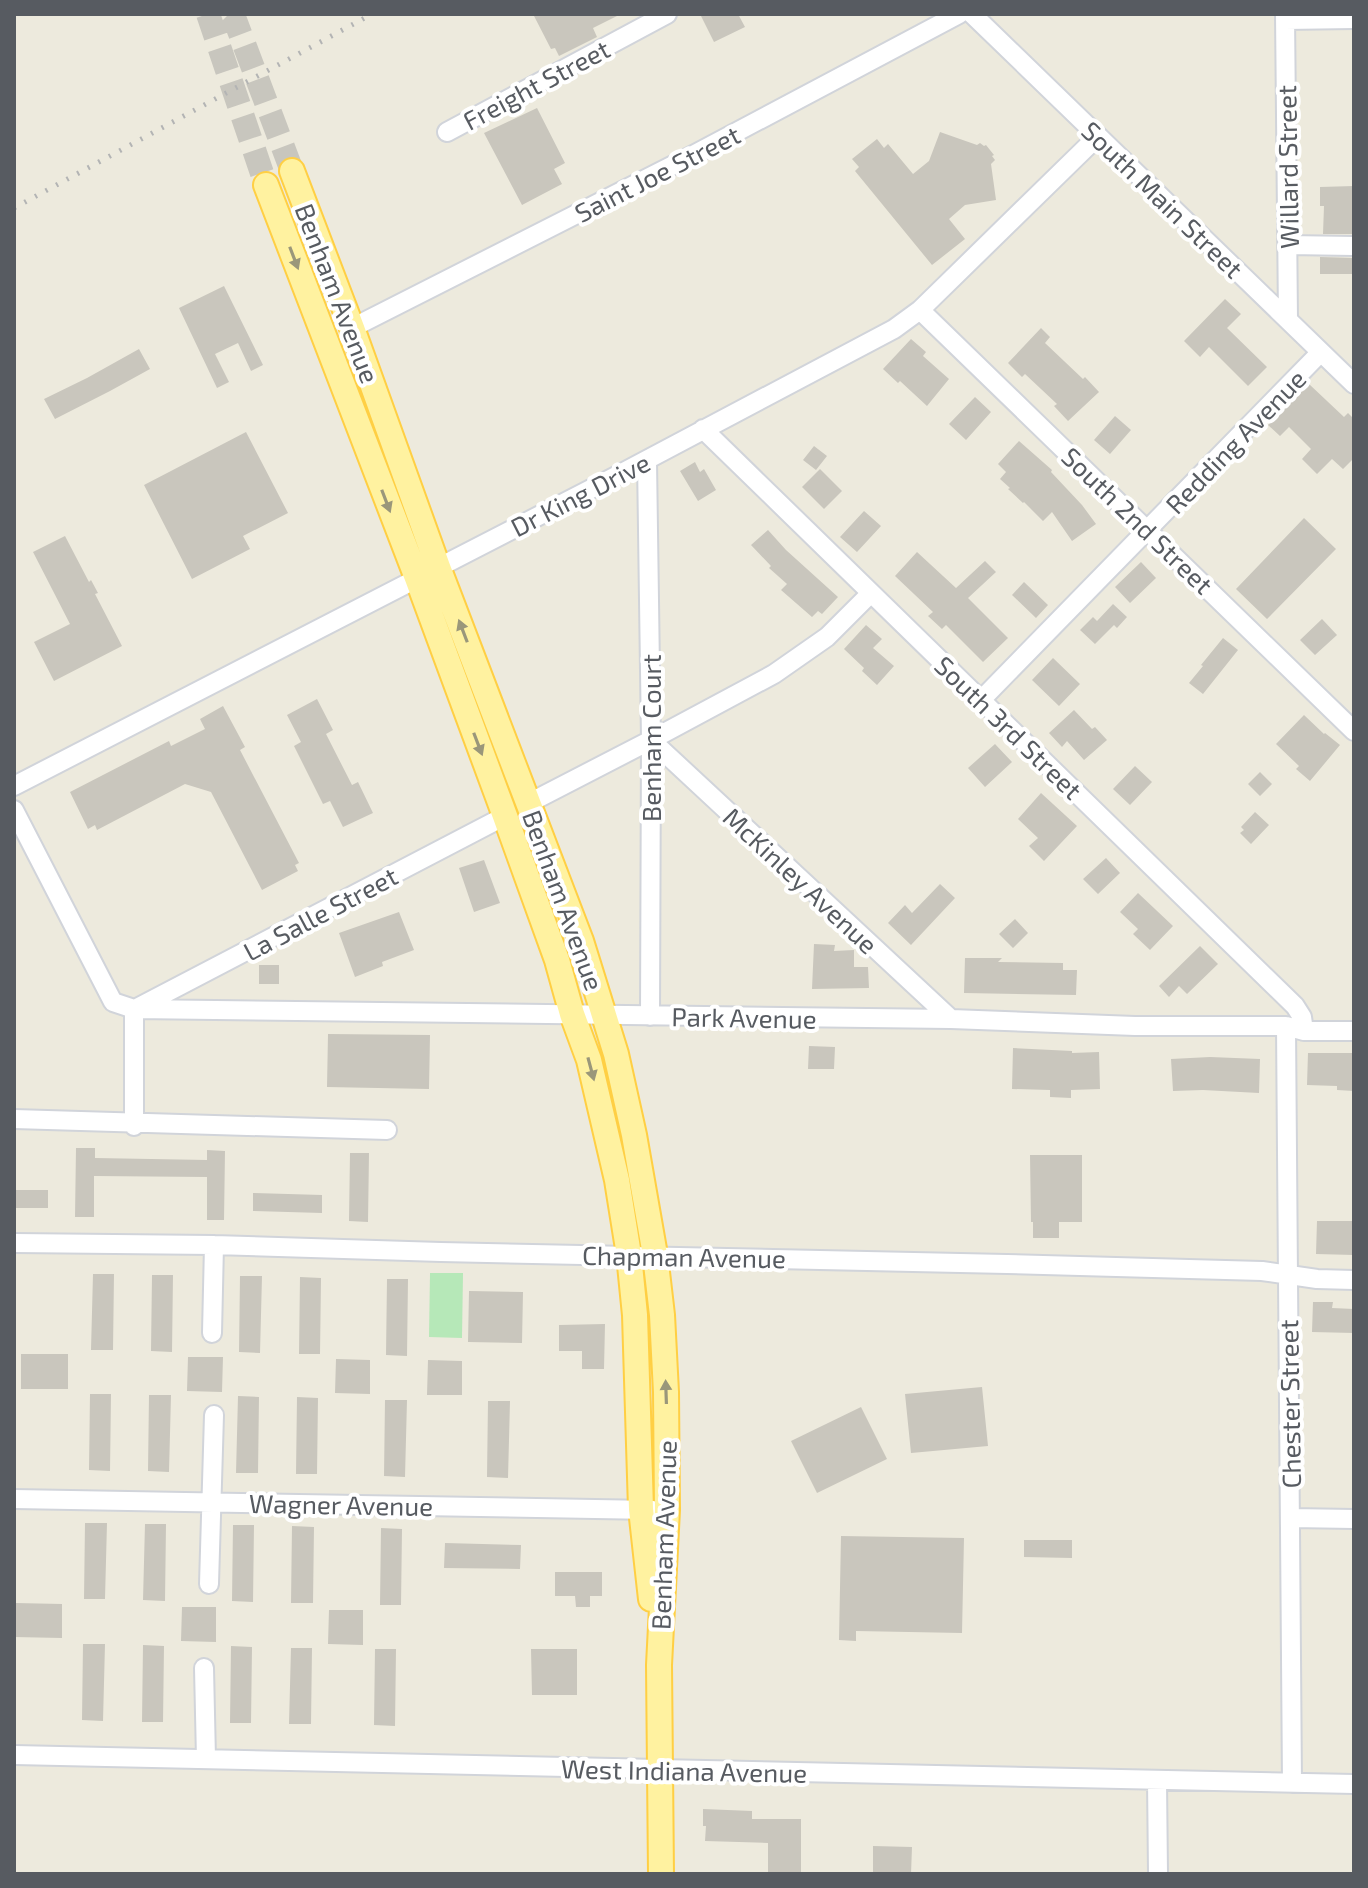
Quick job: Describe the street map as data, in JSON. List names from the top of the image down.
{
  "streets": {
    "main road": ["Benham Avenue"],
    "street": [
      "Freight Street",
      "Willard Street",
      "Saint Joe Street",
      "South Main Street",
      "Redding Avenue",
      "Dr King Drive",
      "South 2nd Street",
      "South 3rd Street",
      "Benham Court",
      "McKinley Avenue",
      "La Salle Street",
      "Park Avenue",
      "Chapman Avenue",
      "Chester Street",
      "Wagner Avenue",
      "West Indiana Avenue"
    ]
  },
  "crossings": [
    ["Willard Street", "South Main Street"],
    ["Saint Joe Street", "Benham Avenue"],
    ["South Main Street", "Redding Avenue"],
    ["South Main Street", "Dr King Drive"],
    ["Benham Avenue", "Dr King Drive"],
    ["Benham Avenue", "La Salle Street"],
    ["Benham Avenue", "Park Avenue"],
    ["Benham Avenue", "Chapman Avenue"],
    ["Benham Avenue", "Wagner Avenue"],
    ["Benham Avenue", "West Indiana Avenue"],
    ["Redding Avenue", "South 2nd Street"],
    ["Redding Avenue", "South 3rd Street"],
    ["Dr King Drive", "South 2nd Street"],
    ["Dr King Drive", "South 3rd Street"],
    ["Dr King Drive", "Benham Court"],
    ["South 3rd Street", "Park Avenue"],
    ["South 3rd Street", "Chester Street"],
    ["Benham Court", "McKinley Avenue"],
    ["Benham Court", "Park Avenue"],
    ["McKinley Avenue", "Park Avenue"],
    ["La Salle Street", "Park Avenue"],
    ["Park Avenue", "Chester Street"],
    ["Chapman Avenue", "Chester Street"],
    ["Chester Street", "West Indiana Avenue"]
  ]
}
